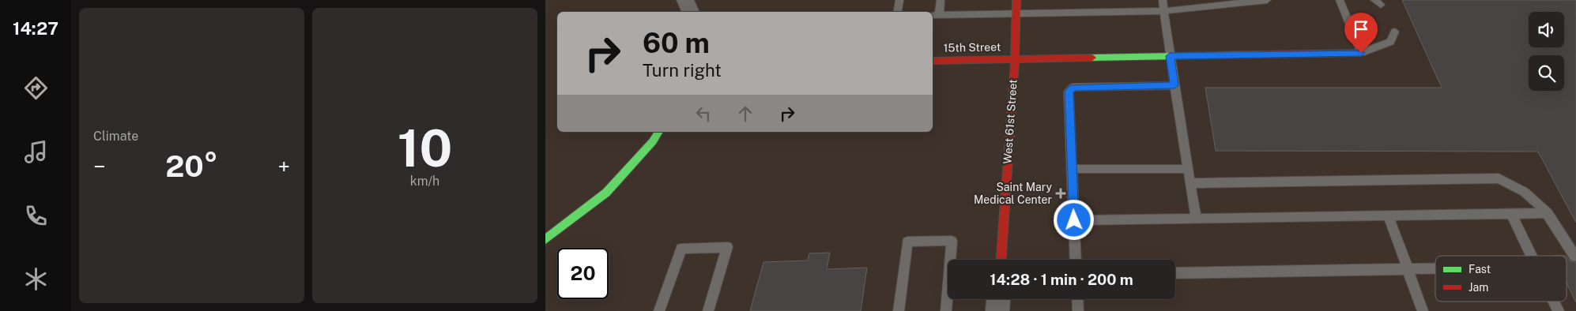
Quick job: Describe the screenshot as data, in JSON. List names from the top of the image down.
{
  "streets": {
    "street": ["15th Street", "West 61st Street"]
  },
  "crossings": [
    ["15th Street", "West 61st Street"]
  ],
  "places": {
    "health": ["Saint Mary Medical Center"]
  },
  "legend": ["Fast", "Jam"],
  "page": {
    "tabs": "14:27",
    "tile": [
      "Climate",
      ["10", "km/h"]
    ],
    "turn": ["60 m", "Turn right"],
    "heat": ["−", "20°", "+"],
    "limit": "20",
    "trip": "14:28 · 1 min · 200 m"
  }
}
